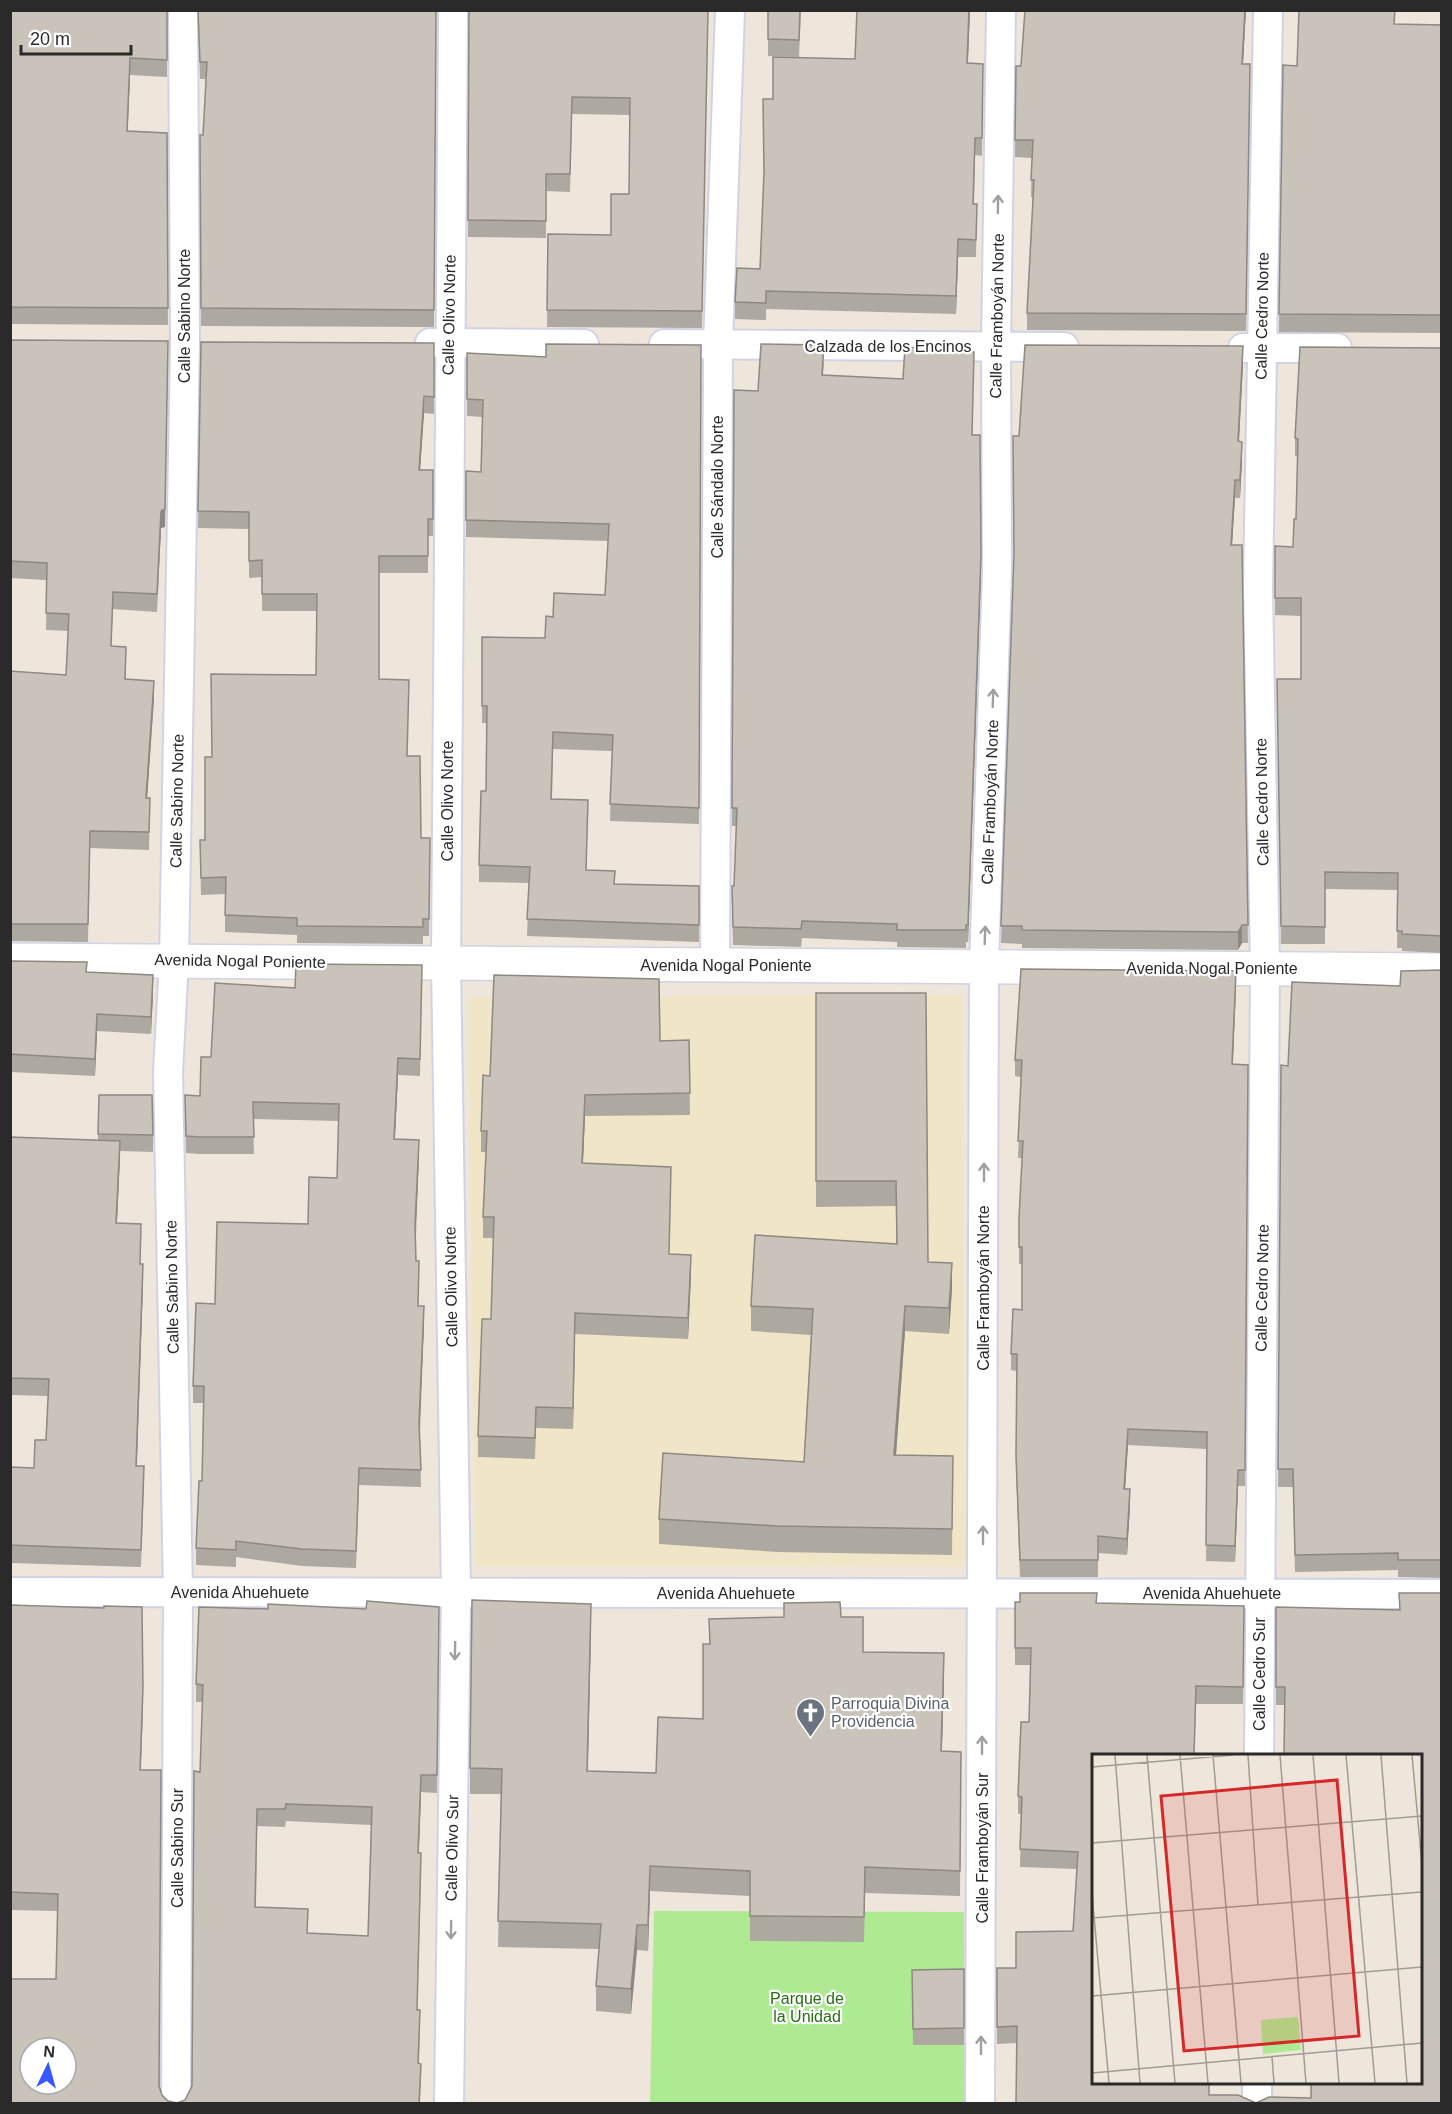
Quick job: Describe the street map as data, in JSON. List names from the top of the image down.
{
  "streets": {
    "street": [
      "Calle Olivo Norte",
      "Calle Sabino Norte",
      "Calle Framboyán Norte",
      "Calle Cedro Norte",
      "Calzada de los Encinos",
      "Calle Sándalo Norte",
      "Avenida Nogal Poniente",
      "Avenida Ahuehuete",
      "Calle Cedro Sur",
      "Calle Sabino Sur",
      "Calle Olivo Sur",
      "Calle Framboyán Sur"
    ]
  },
  "crossings": [
    ["Calle Olivo Norte", "Calzada de los Encinos"],
    ["Calle Olivo Norte", "Avenida Nogal Poniente"],
    ["Calle Olivo Norte", "Avenida Ahuehuete"],
    ["Calle Olivo Norte", "Calle Olivo Sur"],
    ["Calle Sabino Norte", "Avenida Nogal Poniente"],
    ["Calle Sabino Norte", "Avenida Ahuehuete"],
    ["Calle Sabino Norte", "Calle Sabino Sur"],
    ["Calle Framboyán Norte", "Calzada de los Encinos"],
    ["Calle Framboyán Norte", "Avenida Nogal Poniente"],
    ["Calle Framboyán Norte", "Avenida Ahuehuete"],
    ["Calle Framboyán Norte", "Calle Framboyán Sur"],
    ["Calle Cedro Norte", "Avenida Nogal Poniente"],
    ["Calle Cedro Norte", "Avenida Ahuehuete"],
    ["Calle Cedro Norte", "Calle Cedro Sur"],
    ["Calzada de los Encinos", "Calle Sándalo Norte"],
    ["Calle Sándalo Norte", "Avenida Nogal Poniente"],
    ["Avenida Ahuehuete", "Calle Cedro Sur"],
    ["Avenida Ahuehuete", "Calle Sabino Sur"],
    ["Avenida Ahuehuete", "Calle Olivo Sur"],
    ["Avenida Ahuehuete", "Calle Framboyán Sur"]
  ],
  "one_way": ["Calle Framboyán Norte", "Calle Olivo Sur", "Calle Framboyán Sur"],
  "parks": ["Parque de la Unidad"],
  "places": {
    "church": ["Parroquia Divina Providencia"]
  },
  "scale_bar": "20 m",
  "north": "top"
}
